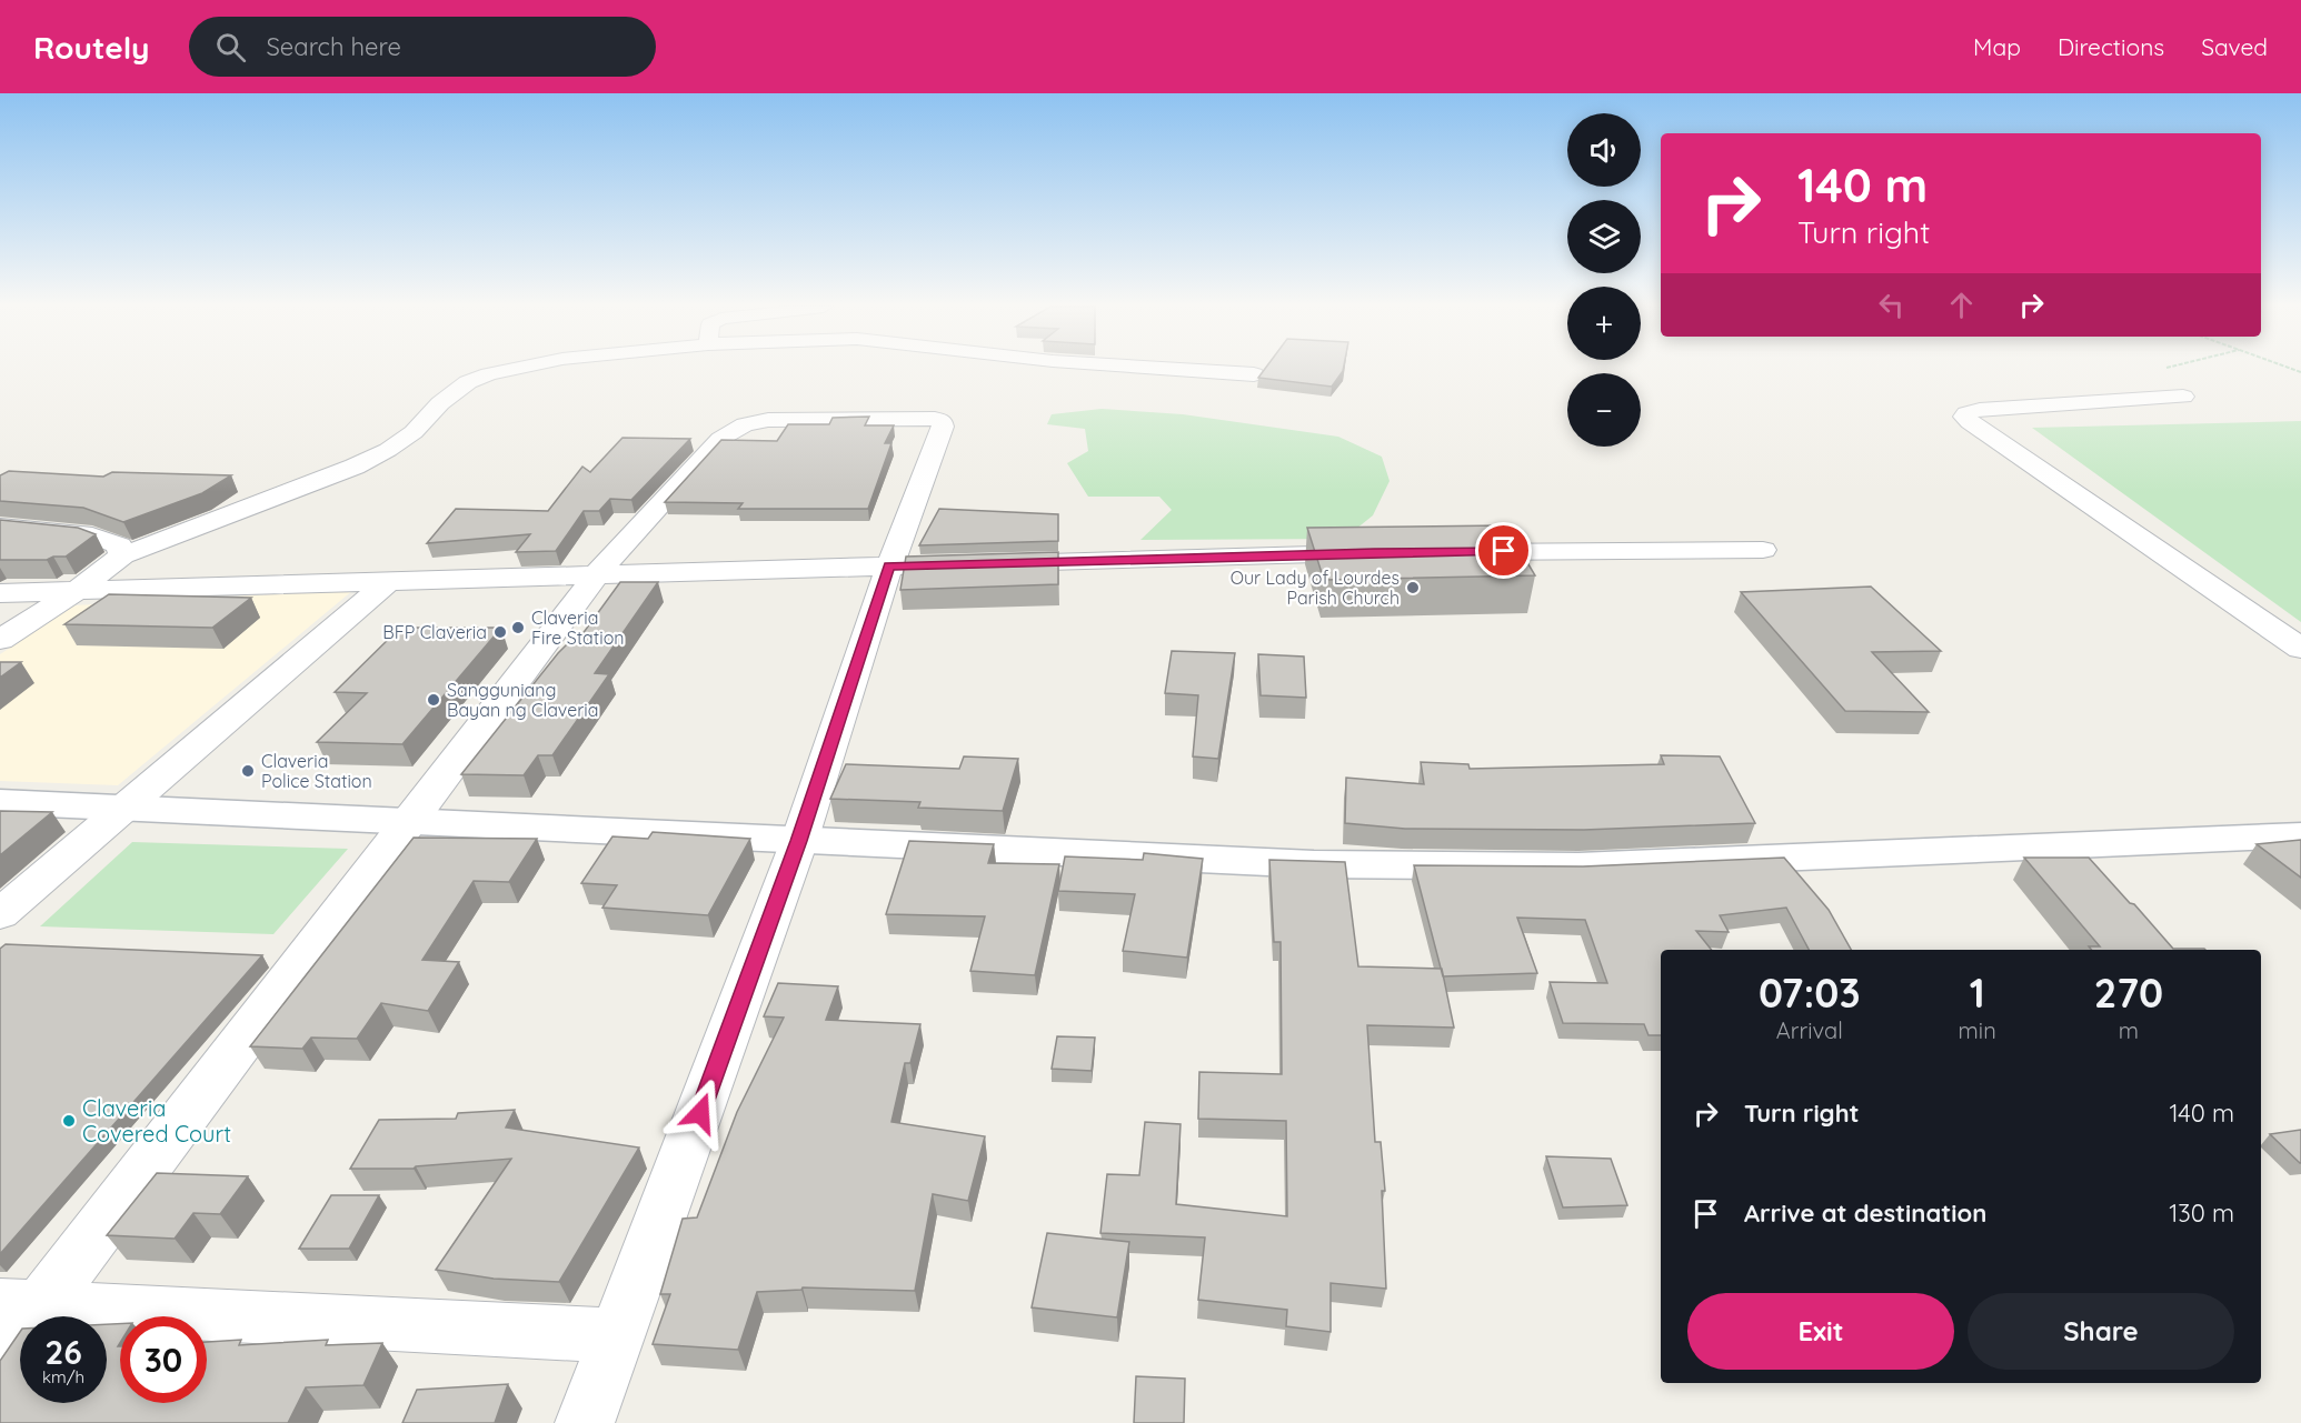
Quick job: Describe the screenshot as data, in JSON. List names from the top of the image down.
{
  "places": [
    "Our Lady of Lourdes Parish Church",
    "Claveria Fire Station",
    "BFP Claveria",
    "Sangguniang Bayan ng Claveria",
    "Claveria Police Station",
    "Claveria Covered Court"
  ],
  "page": {
    "header": "Routely",
    "search": "Search here",
    "nav": ["Map", "Directions", "Saved"],
    "map_buttons": ["+", "−"],
    "turn": ["140 m", "Turn right"],
    "eta": [
      "07:03",
      "Arrival",
      "1",
      "min",
      "270",
      "m"
    ],
    "list": [
      {
        "name": "Turn right",
        "value": "140 m"
      },
      {
        "name": "Arrive at destination",
        "value": "130 m"
      }
    ],
    "buttons": ["Exit", "Share"],
    "speed": "26 km/h",
    "limit": "30"
  }
}
